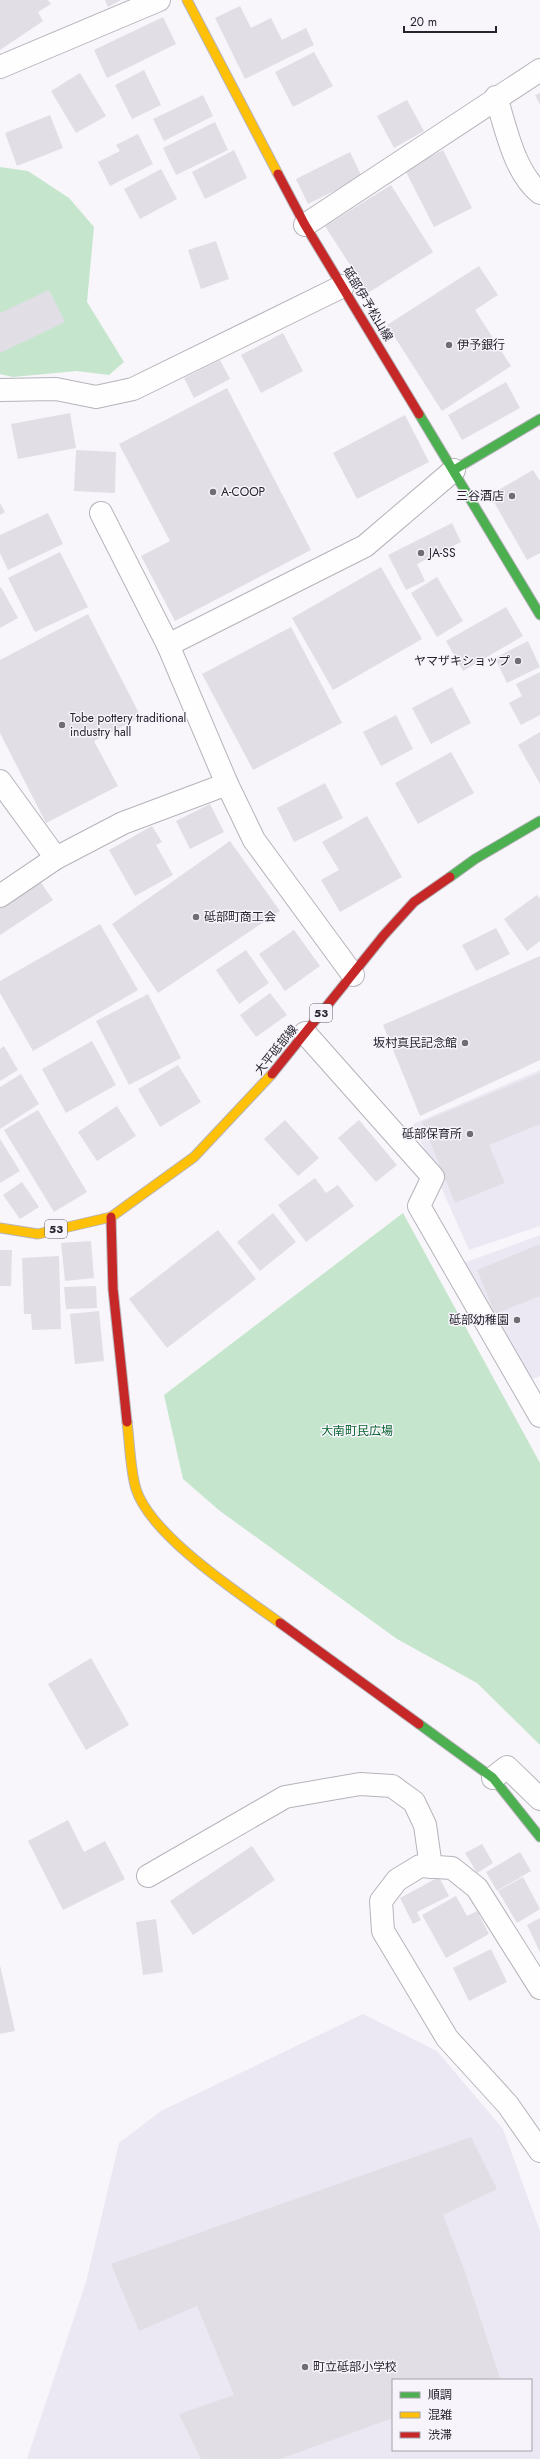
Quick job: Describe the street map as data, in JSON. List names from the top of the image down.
{
  "streets": {
    "main road": ["砥部伊予松山線", "53", "大平砥部線"]
  },
  "parks": ["大南町民広場"],
  "places": [
    "伊予銀行",
    "A-COOP",
    "三谷酒店",
    "JA-SS",
    "ヤマザキショップ",
    "Tobe pottery traditional industry hall",
    "砥部町商工会",
    "坂村真民記念館",
    "砥部保育所",
    "砥部幼稚園",
    "町立砥部小学校"
  ],
  "legend": ["順調", "混雑", "渋滞"],
  "scale_bar": "20 m"
}
